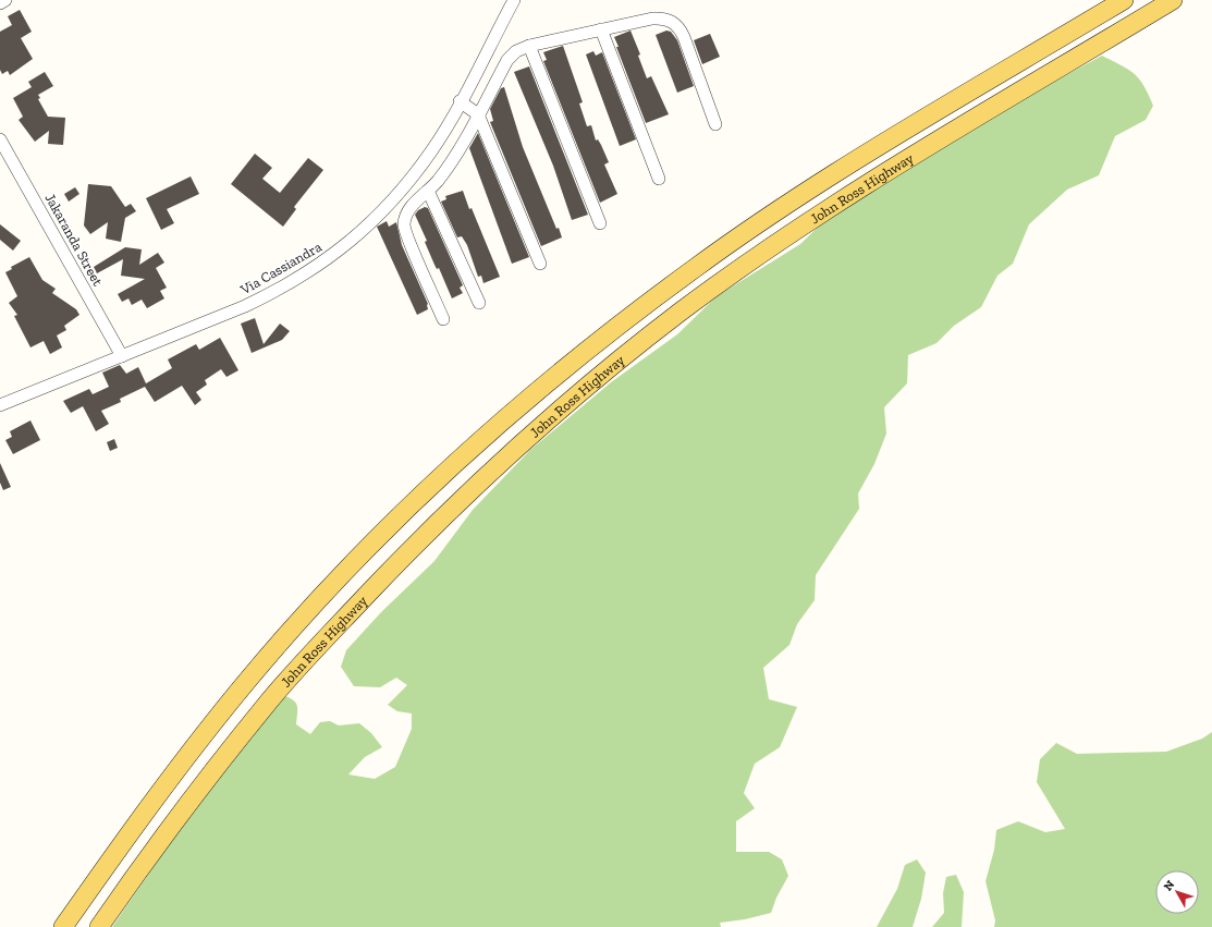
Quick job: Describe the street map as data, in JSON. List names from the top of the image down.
{
  "streets": {
    "main road": ["John Ross Highway"],
    "street": ["Jakaranda Street", "Via Cassiandra"]
  },
  "crossings": [
    ["Jakaranda Street", "Via Cassiandra"]
  ],
  "north": "top left"
}
